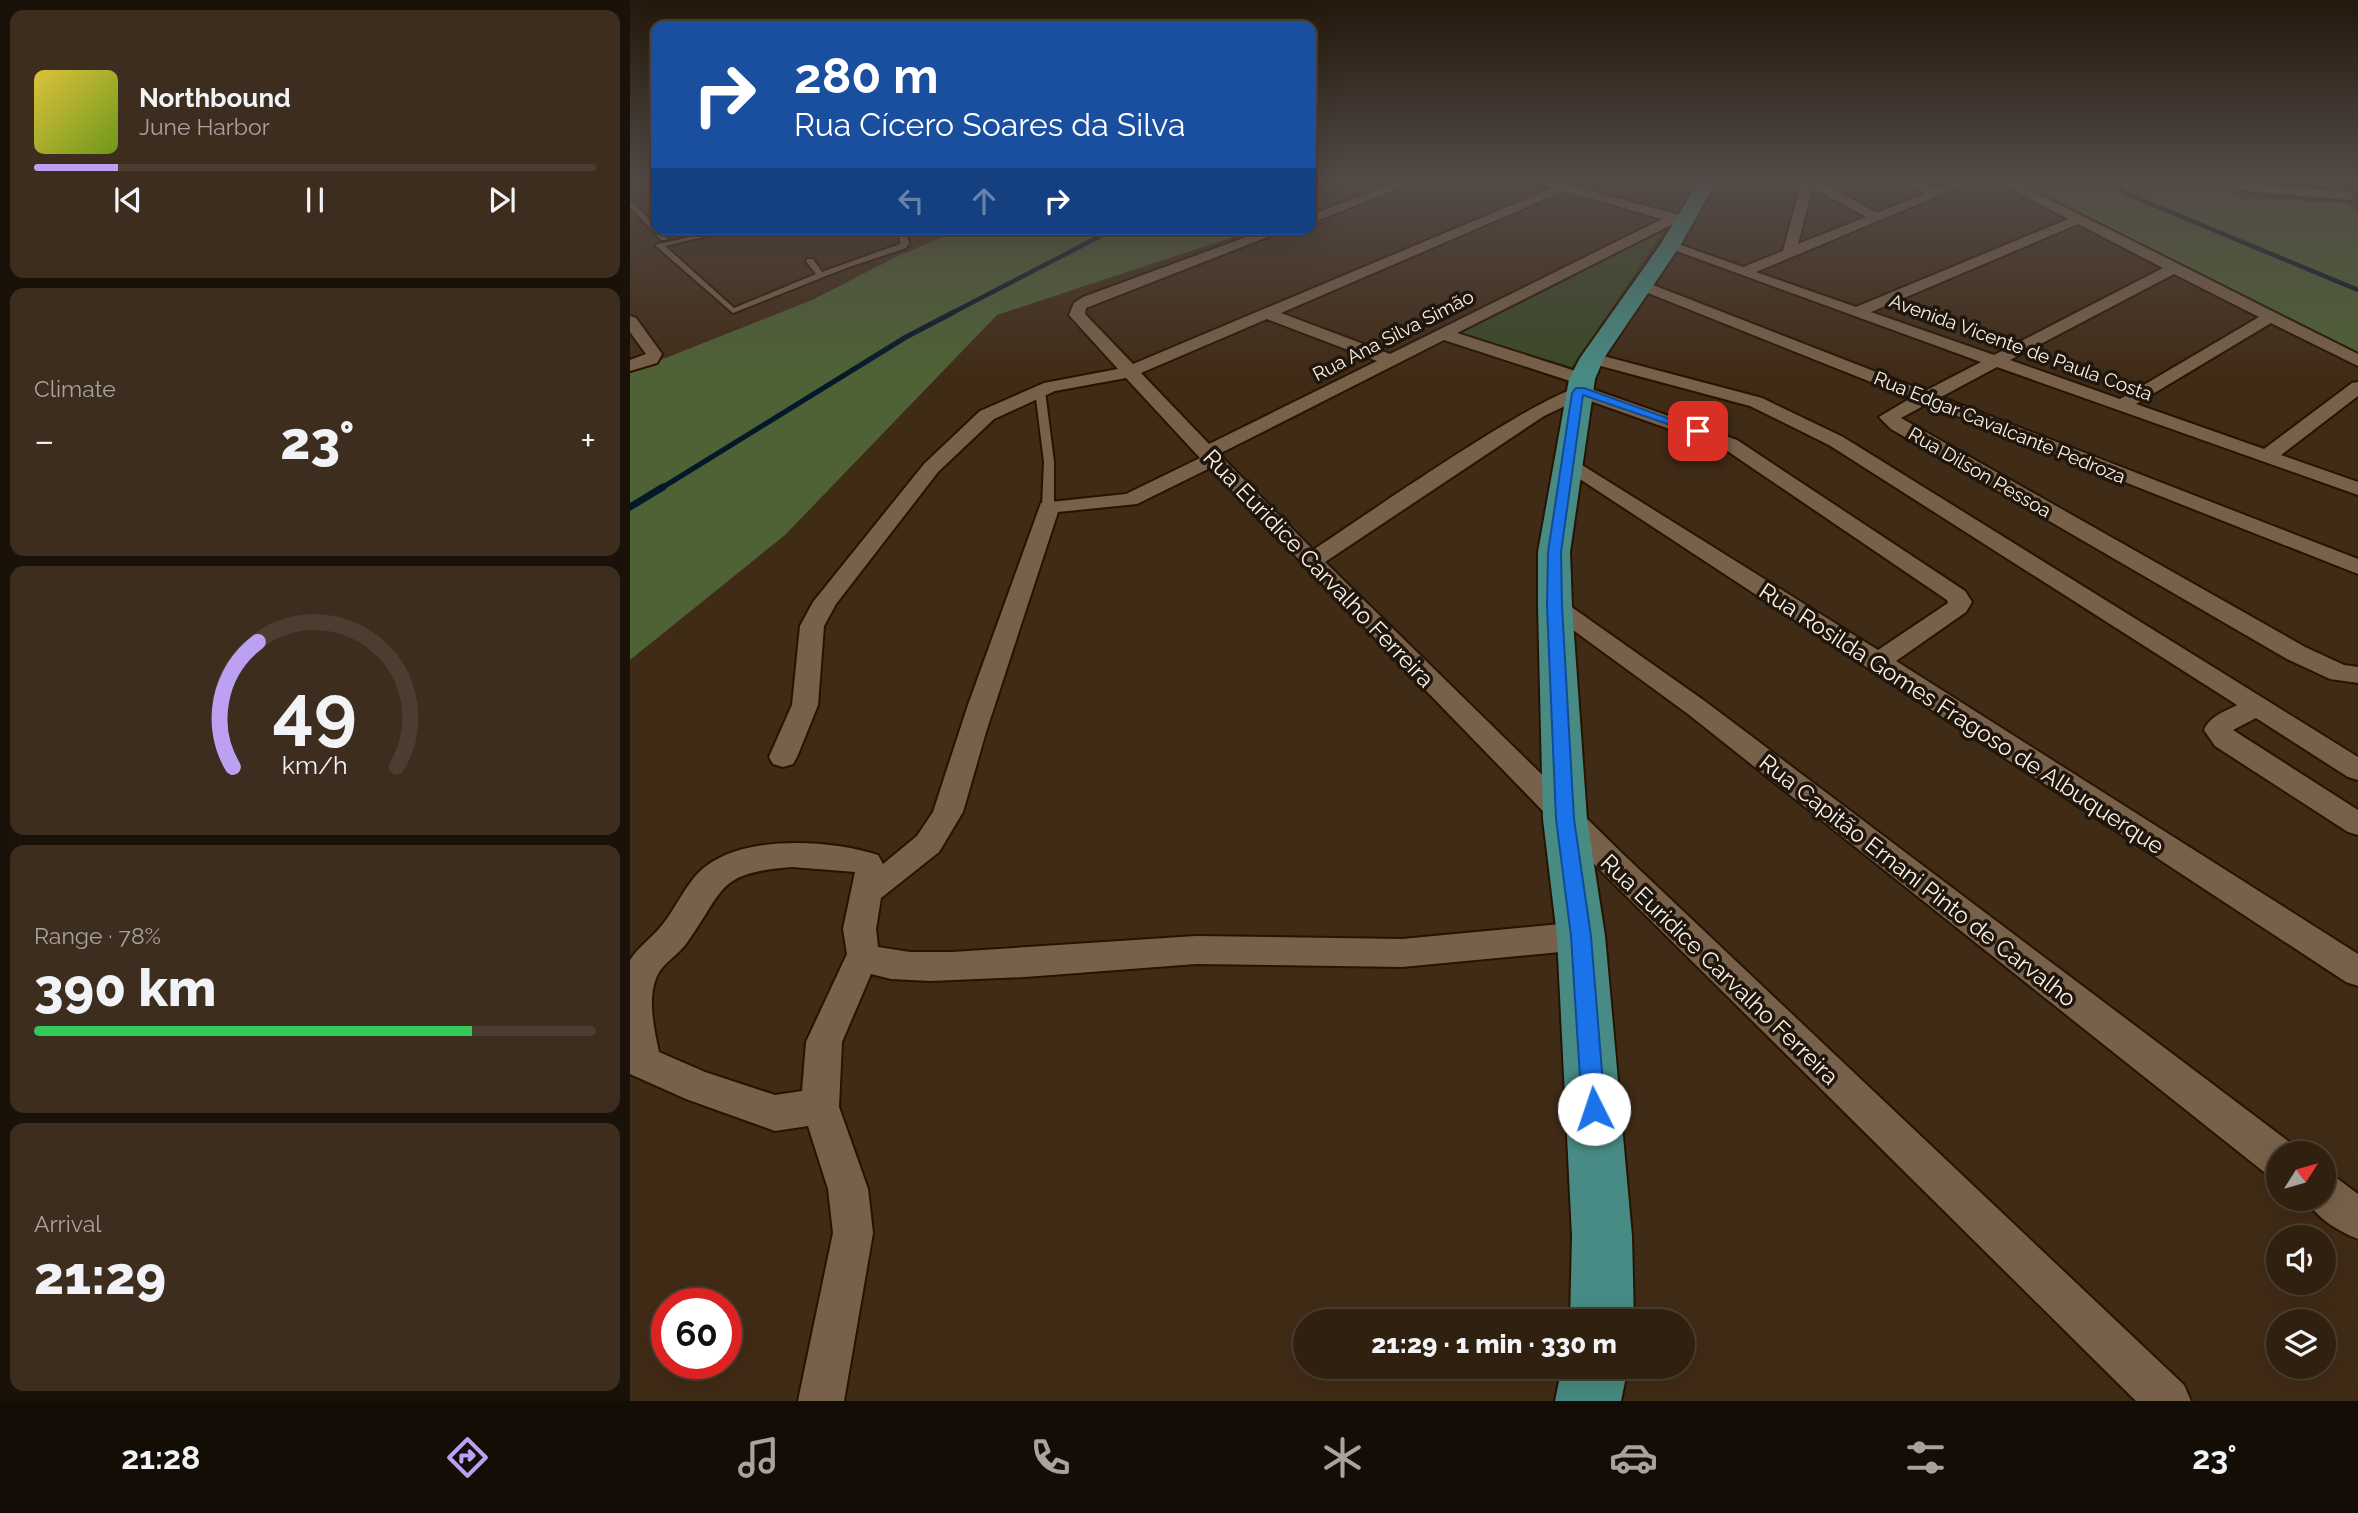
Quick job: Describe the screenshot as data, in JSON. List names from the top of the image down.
{
  "streets": {
    "street": [
      "Rua Ana Silva Simão",
      "Avenida Vicente de Paula Costa",
      "Rua Edgar Cavalcante Pedroza",
      "Rua Dilson Pessoa",
      "Rua Euridice Carvalho Ferreira",
      "Rua Rosilda Gomes Fragoso de Albuquerque",
      "Rua Capitão Ernani Pinto de Carvalho"
    ]
  },
  "crossings": [
    ["Rua Ana Silva Simão", "Rua Euridice Carvalho Ferreira"],
    ["Avenida Vicente de Paula Costa", "Rua Dilson Pessoa"],
    ["Rua Edgar Cavalcante Pedroza", "Rua Dilson Pessoa"]
  ],
  "north": "top right",
  "page": {
    "turn": ["280 m", "Rua Cícero Soares da Silva"],
    "song": ["Northbound", "June Harbor"],
    "tile": [
      "Climate",
      ["Range · 78%", "390 km"],
      ["Arrival", "21:29"]
    ],
    "heat": ["−", "23°", "+"],
    "limit": "60",
    "trip": "21:29 · 1 min · 330 m",
    "tabs": ["21:28", "23°"],
    "gauge": ["49", "km/h"]
  }
}
